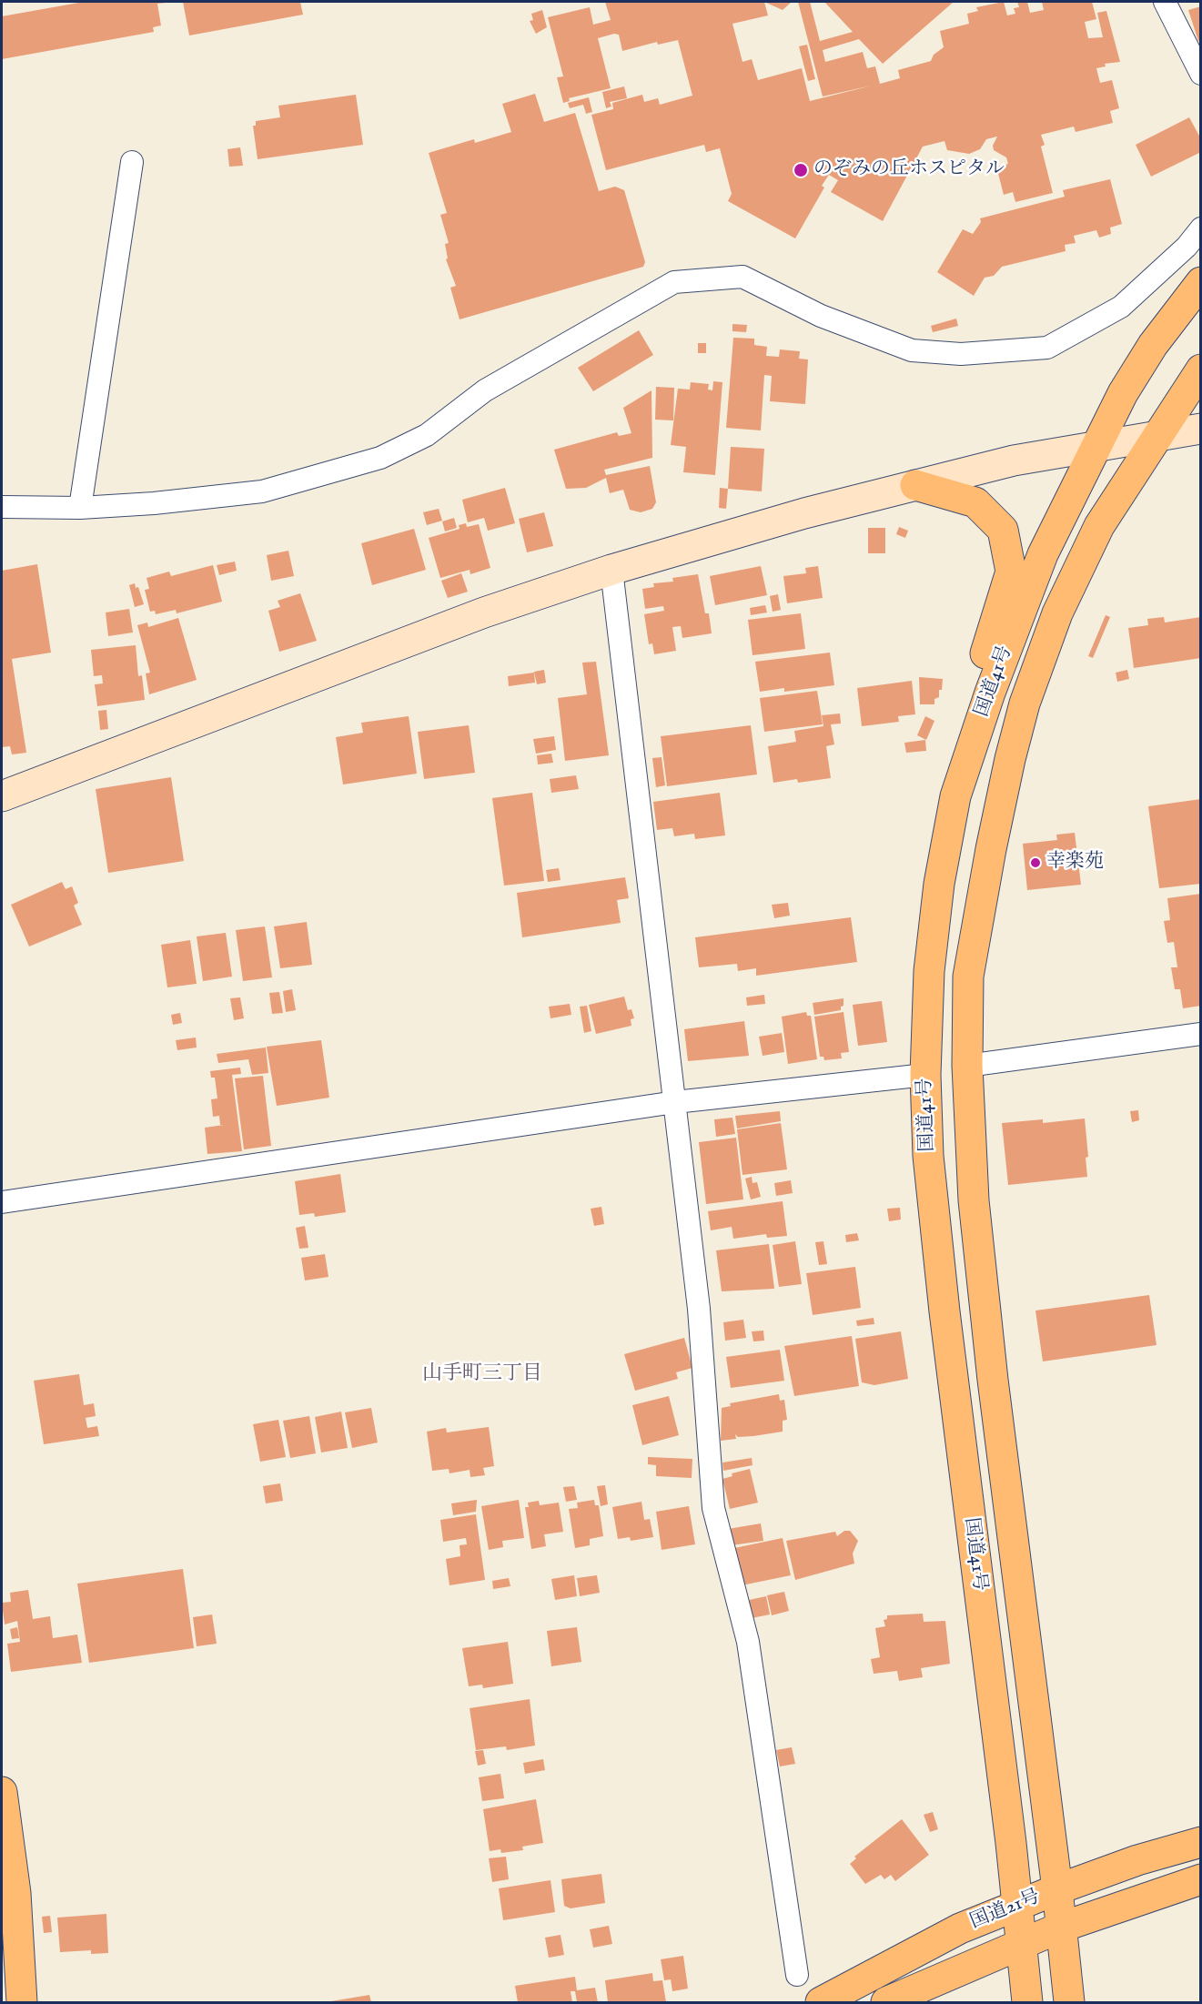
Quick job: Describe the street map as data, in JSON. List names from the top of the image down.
{
  "streets": {
    "main road": ["国道41号", "国道21号"]
  },
  "crossings": [
    ["国道41号", "国道21号"]
  ],
  "districts": ["山手町三丁目"],
  "places": ["のぞみの丘ホスピタル", "幸楽苑"]
}
